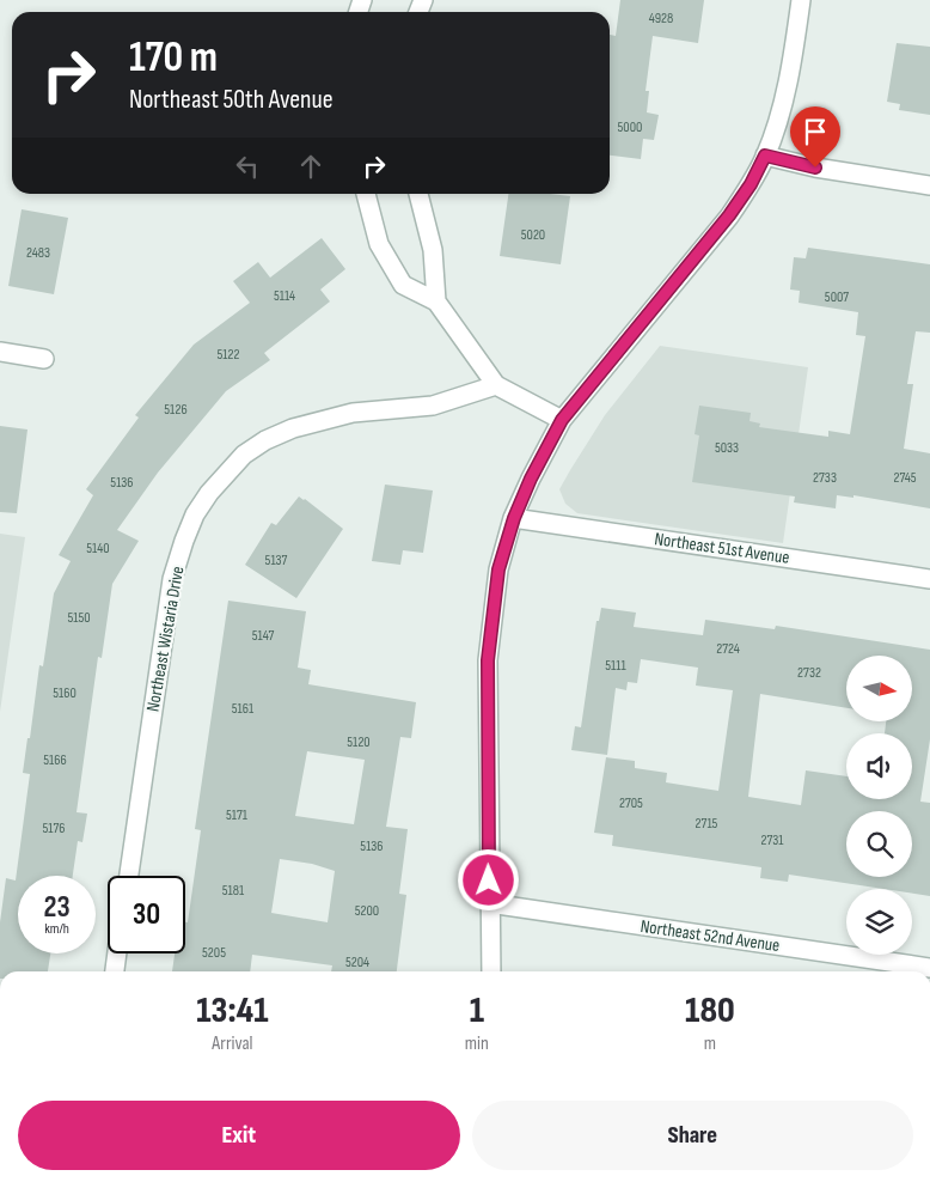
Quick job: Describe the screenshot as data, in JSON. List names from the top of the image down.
{
  "streets": {
    "street": ["Northeast 51st Avenue", "Northeast Wistaria Drive", "Northeast 52nd Avenue"]
  },
  "house_numbers": [
    "4928",
    "5000",
    "5020",
    "2483",
    "5114",
    "5007",
    "5122",
    "5126",
    "5033",
    "2733",
    "2745",
    "5136",
    "5140",
    "5137",
    "5150",
    "5147",
    "2724",
    "5111",
    "2732",
    "5160",
    "5161",
    "5120",
    "5166",
    "2705",
    "5171",
    "2715",
    "5176",
    "2731",
    "5136",
    "5181",
    "5200",
    "5205",
    "5204"
  ],
  "north": "right",
  "page": {
    "turn": ["170 m", "Northeast 50th Avenue"],
    "speed": "23 km/h",
    "limit": "30",
    "eta": [
      "13:41",
      "Arrival",
      "1",
      "min",
      "180",
      "m"
    ],
    "buttons": ["Exit", "Share"]
  }
}
